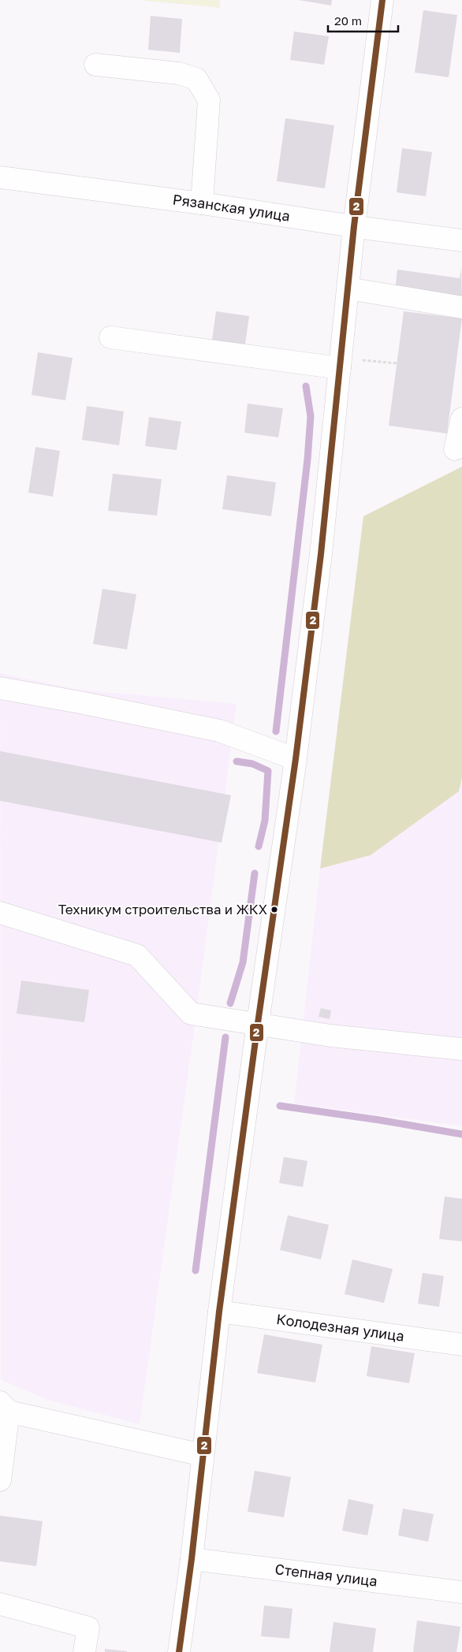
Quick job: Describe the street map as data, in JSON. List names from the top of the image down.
{
  "streets": {
    "street": ["Рязанская улица", "Колодезная улица", "Степная улица"]
  },
  "places": ["Техникум строительства и ЖКХ"],
  "lines": ["transit line 2"],
  "scale_bar": "20 m"
}
